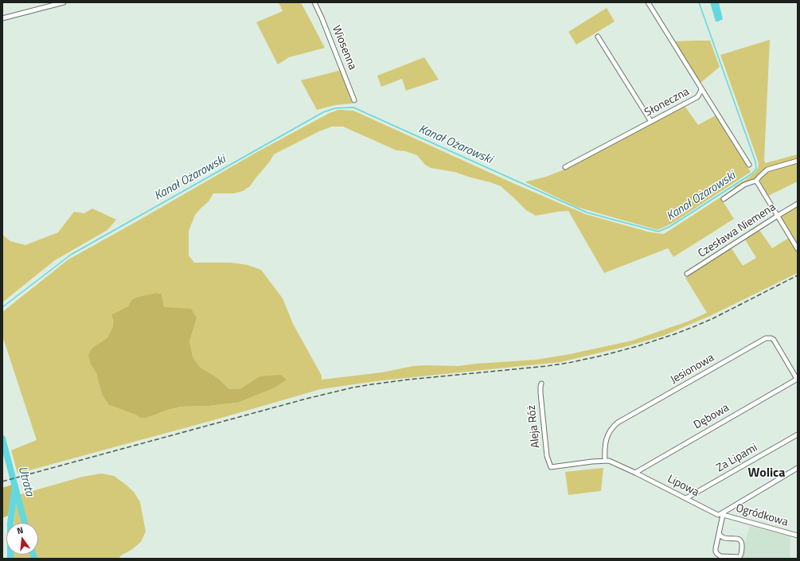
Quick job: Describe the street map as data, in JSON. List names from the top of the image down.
{
  "streets": {
    "street": [
      "Wiosenna",
      "Słoneczna",
      "Czesława Niemena",
      "Jesionowa",
      "Dębowa",
      "Aleja Róż",
      "Za Lipami",
      "Lipowa",
      "Ogródkowa"
    ]
  },
  "crossings": [
    ["Jesionowa", "Dębowa"],
    ["Jesionowa", "Lipowa"],
    ["Dębowa", "Lipowa"],
    ["Aleja Róż", "Lipowa"],
    ["Za Lipami", "Lipowa"],
    ["Lipowa", "Ogródkowa"]
  ],
  "districts": ["Wolica"],
  "water": ["Kanał Ożarowski", "Utrata"],
  "north": "top"
}
